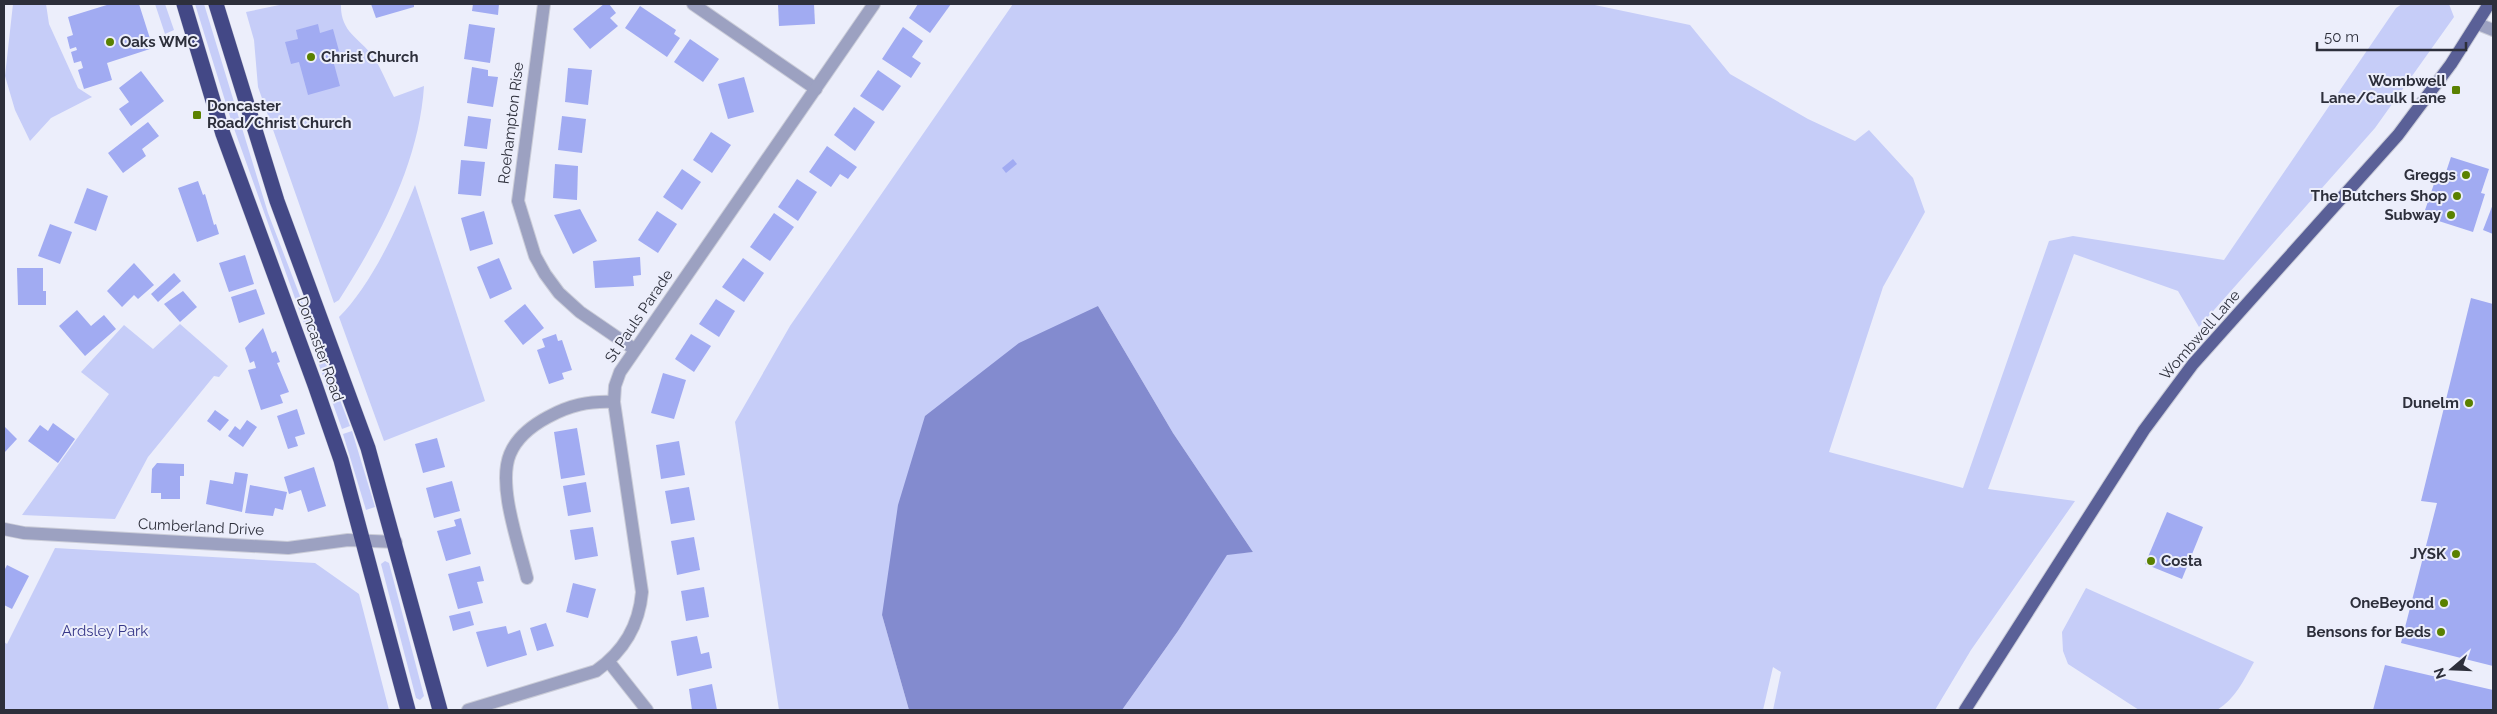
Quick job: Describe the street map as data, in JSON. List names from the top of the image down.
{
  "streets": {
    "highway": ["Doncaster Road"],
    "main road": ["Wombwell Lane"],
    "street": ["Roehampton Rise", "St Pauls Parade", "Cumberland Drive"]
  },
  "crossings": [
    ["Roehampton Rise", "St Pauls Parade"],
    ["Doncaster Road", "Cumberland Drive"]
  ],
  "parks": ["Ardsley Park"],
  "places": {
    "other": [
      "Oaks WMC",
      "Christ Church",
      "Greggs",
      "The Butchers Shop",
      "Subway",
      "Dunelm",
      "JYSK",
      "Costa",
      "OneBeyond",
      "Bensons for Beds"
    ],
    "transit": ["Wombwell Lane/Caulk Lane", "Doncaster Road/Christ Church"]
  },
  "scale_bar": "50 m",
  "north": "left"
}
